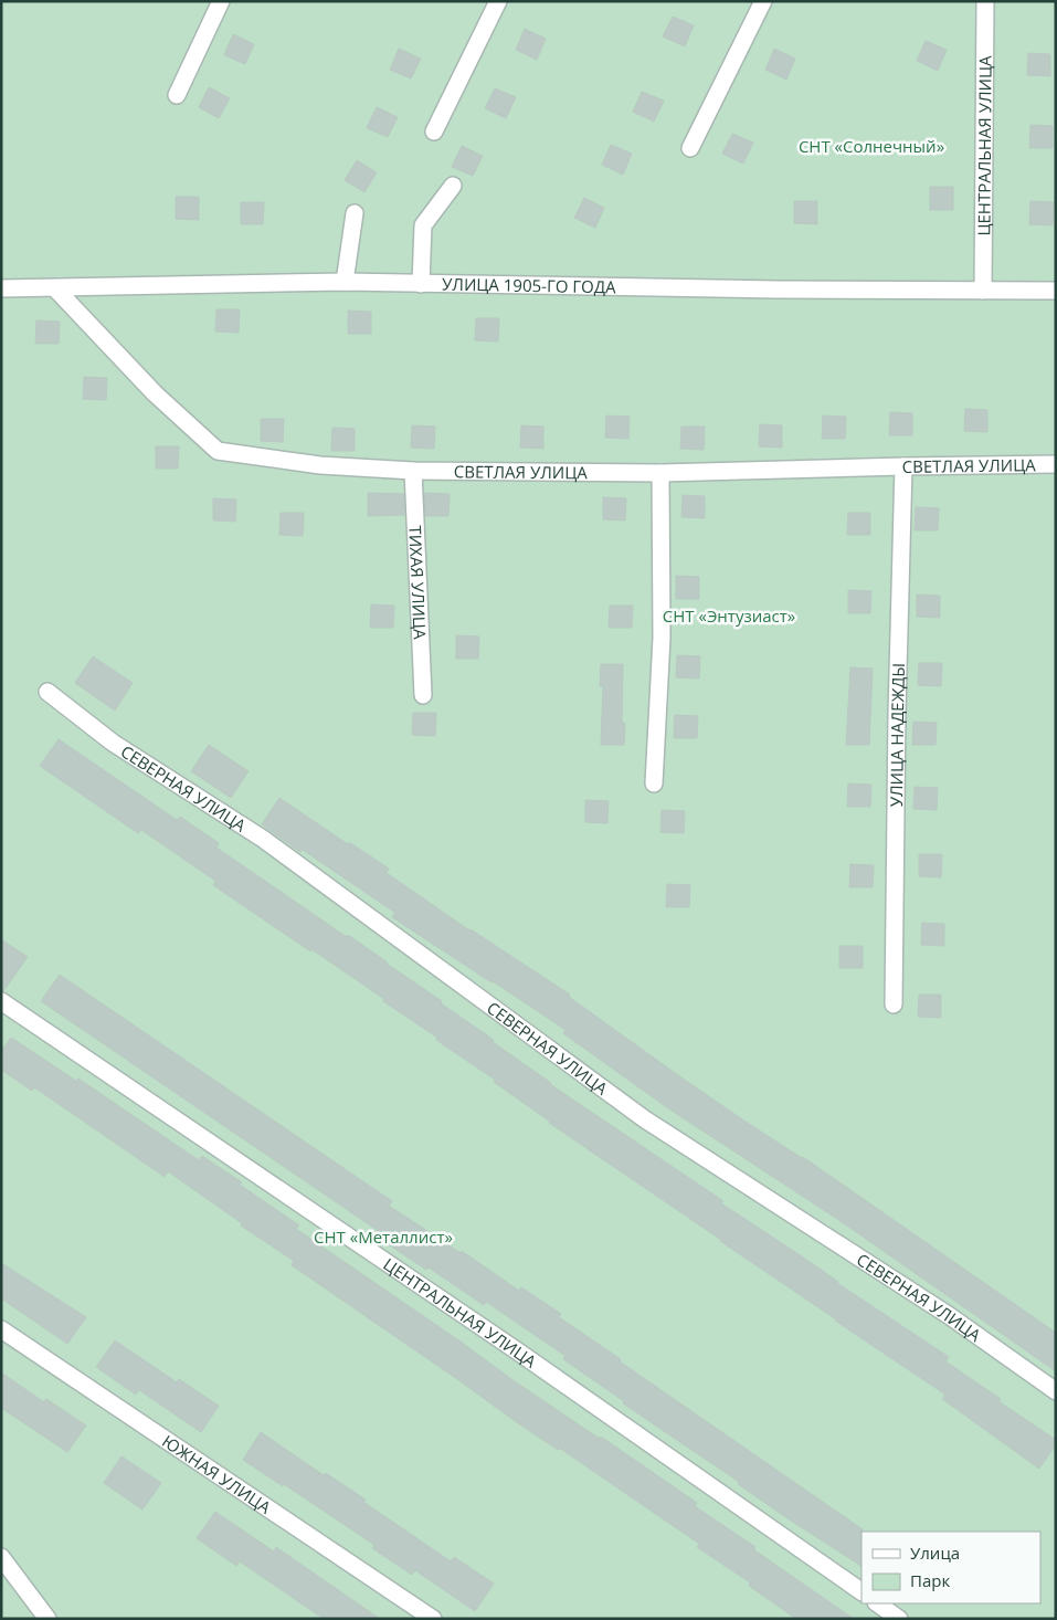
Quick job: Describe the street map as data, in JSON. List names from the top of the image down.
{
  "streets": {
    "street": [
      "ЦЕНТРАЛЬНАЯ УЛИЦА",
      "УЛИЦА 1905-ГО ГОДА",
      "СВЕТЛАЯ УЛИЦА",
      "ТИХАЯ УЛИЦА",
      "УЛИЦА НАДЕЖДЫ",
      "СЕВЕРНАЯ УЛИЦА",
      "ЮЖНАЯ УЛИЦА"
    ]
  },
  "crossings": [
    ["ЦЕНТРАЛЬНАЯ УЛИЦА", "УЛИЦА 1905-ГО ГОДА"],
    ["УЛИЦА 1905-ГО ГОДА", "СВЕТЛАЯ УЛИЦА"],
    ["СВЕТЛАЯ УЛИЦА", "ТИХАЯ УЛИЦА"],
    ["СВЕТЛАЯ УЛИЦА", "УЛИЦА НАДЕЖДЫ"]
  ],
  "parks": ["СНТ «Солнечный»", "СНТ «Энтузиаст»", "СНТ «Металлист»"],
  "legend": ["Улица", "Парк"]
}
